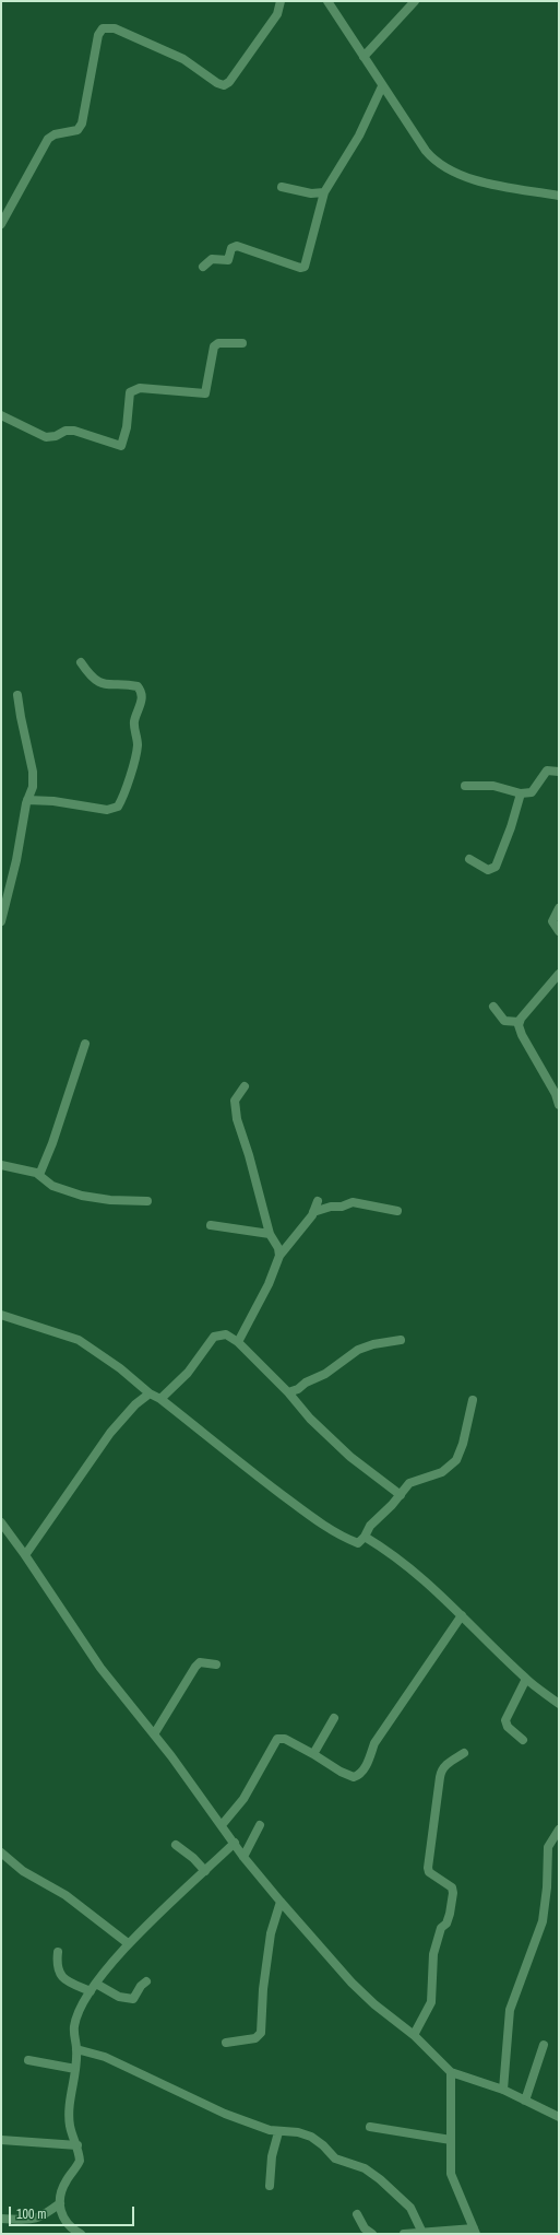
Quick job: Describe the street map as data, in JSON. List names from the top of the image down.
{
  "scale_bar": "100 m"
}
